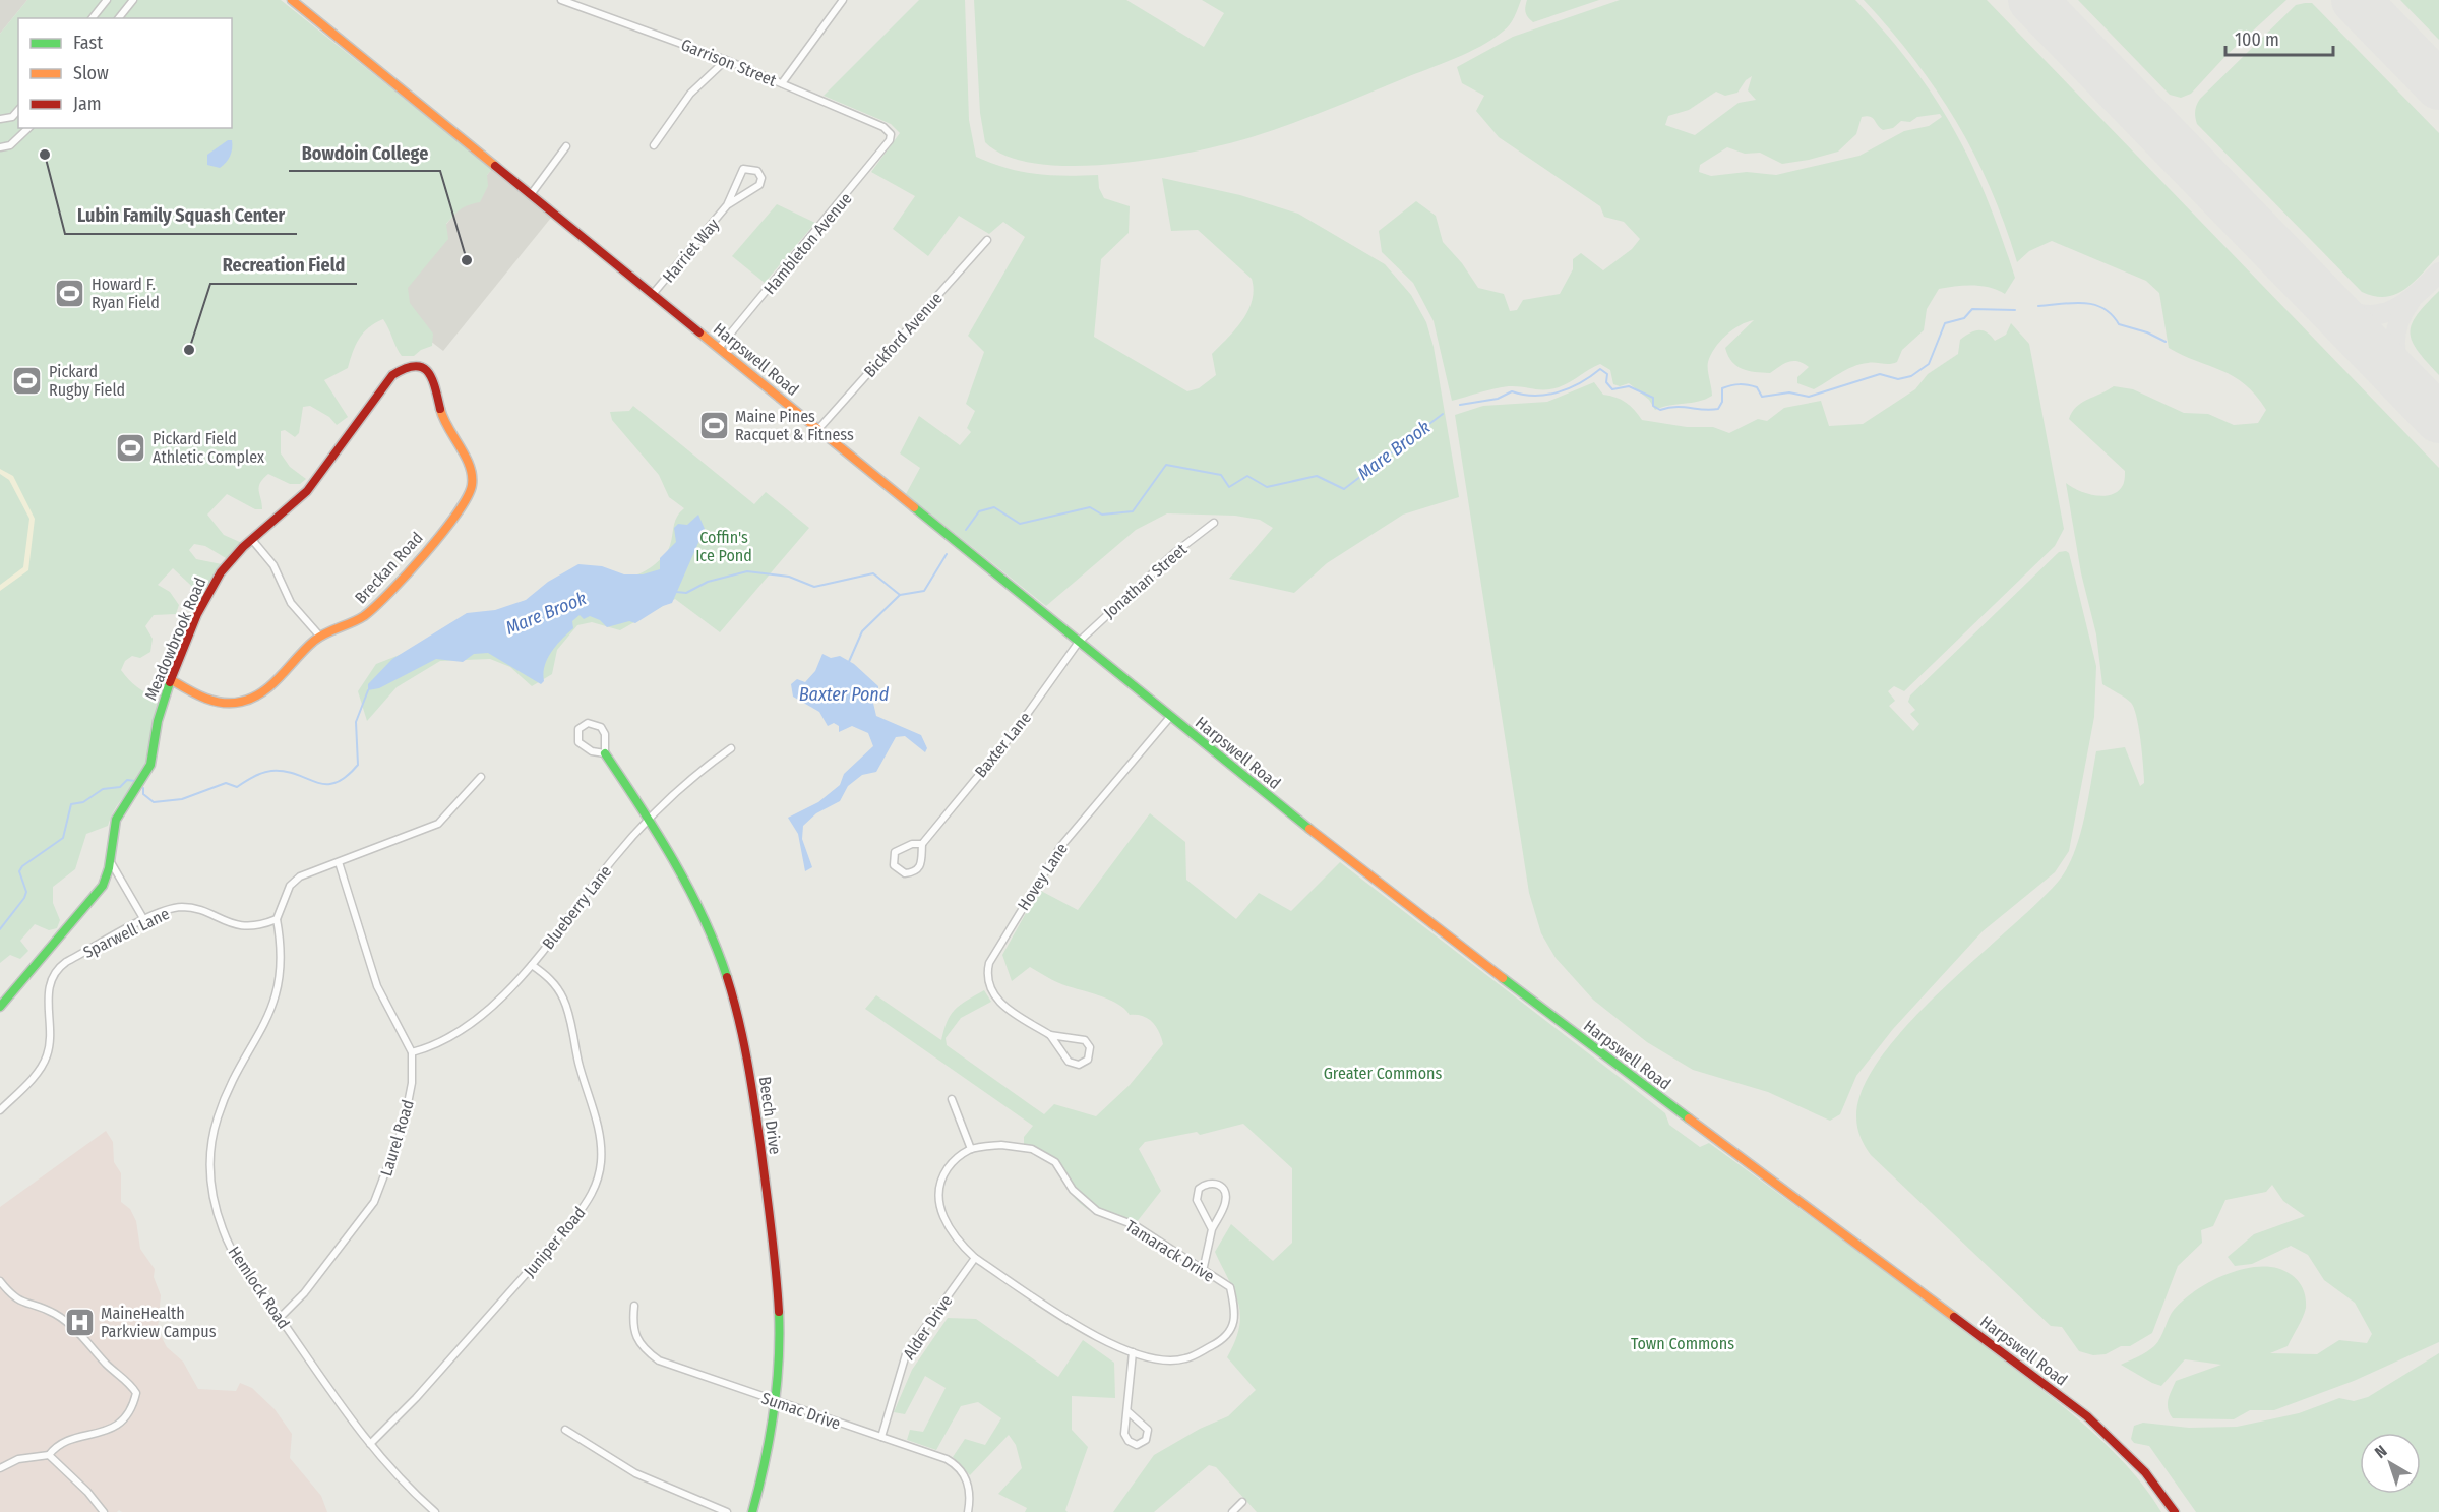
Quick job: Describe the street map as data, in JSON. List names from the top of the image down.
{
  "streets": {
    "main road": [
      "Harpswell Road",
      "Breckan Road",
      "Meadowbrook Road",
      "Beech Drive"
    ],
    "street": [
      "Garrison Street",
      "Hambleton Avenue",
      "Harriet Way",
      "Bickford Avenue",
      "Jonathan Street",
      "Baxter Lane",
      "Hovey Lane",
      "Blueberry Lane",
      "Sparwell Lane",
      "Laurel Road",
      "Juniper Road",
      "Tamarack Drive",
      "Hemlock Road",
      "Alder Drive",
      "Sumac Drive"
    ]
  },
  "crossings": [
    ["Garrison Street", "Hambleton Avenue"],
    ["Hambleton Avenue", "Harpswell Road"],
    ["Harriet Way", "Harpswell Road"],
    ["Bickford Avenue", "Harpswell Road"],
    ["Harpswell Road", "Jonathan Street"],
    ["Harpswell Road", "Baxter Lane"],
    ["Harpswell Road", "Hovey Lane"],
    ["Breckan Road", "Meadowbrook Road"],
    ["Jonathan Street", "Baxter Lane"],
    ["Blueberry Lane", "Beech Drive"],
    ["Blueberry Lane", "Laurel Road"],
    ["Blueberry Lane", "Juniper Road"],
    ["Sparwell Lane", "Hemlock Road"],
    ["Beech Drive", "Sumac Drive"],
    ["Laurel Road", "Hemlock Road"],
    ["Juniper Road", "Hemlock Road"],
    ["Tamarack Drive", "Alder Drive"],
    ["Alder Drive", "Sumac Drive"]
  ],
  "water": ["Mare Brook", "Baxter Pond"],
  "parks": ["Coffin's Ice Pond", "Greater Commons", "Town Commons"],
  "places": {
    "other": ["Lubin Family Squash Center", "Bowdoin College", "Recreation Field"],
    "sports": [
      "Howard F. Ryan Field",
      "Pickard Rugby Field",
      "Maine Pines Racquet & Fitness",
      "Pickard Field Athletic Complex"
    ],
    "hospital": ["MaineHealth Parkview Campus"]
  },
  "legend": ["Fast", "Slow", "Jam"],
  "scale_bar": "100 m",
  "north": "top left"
}
